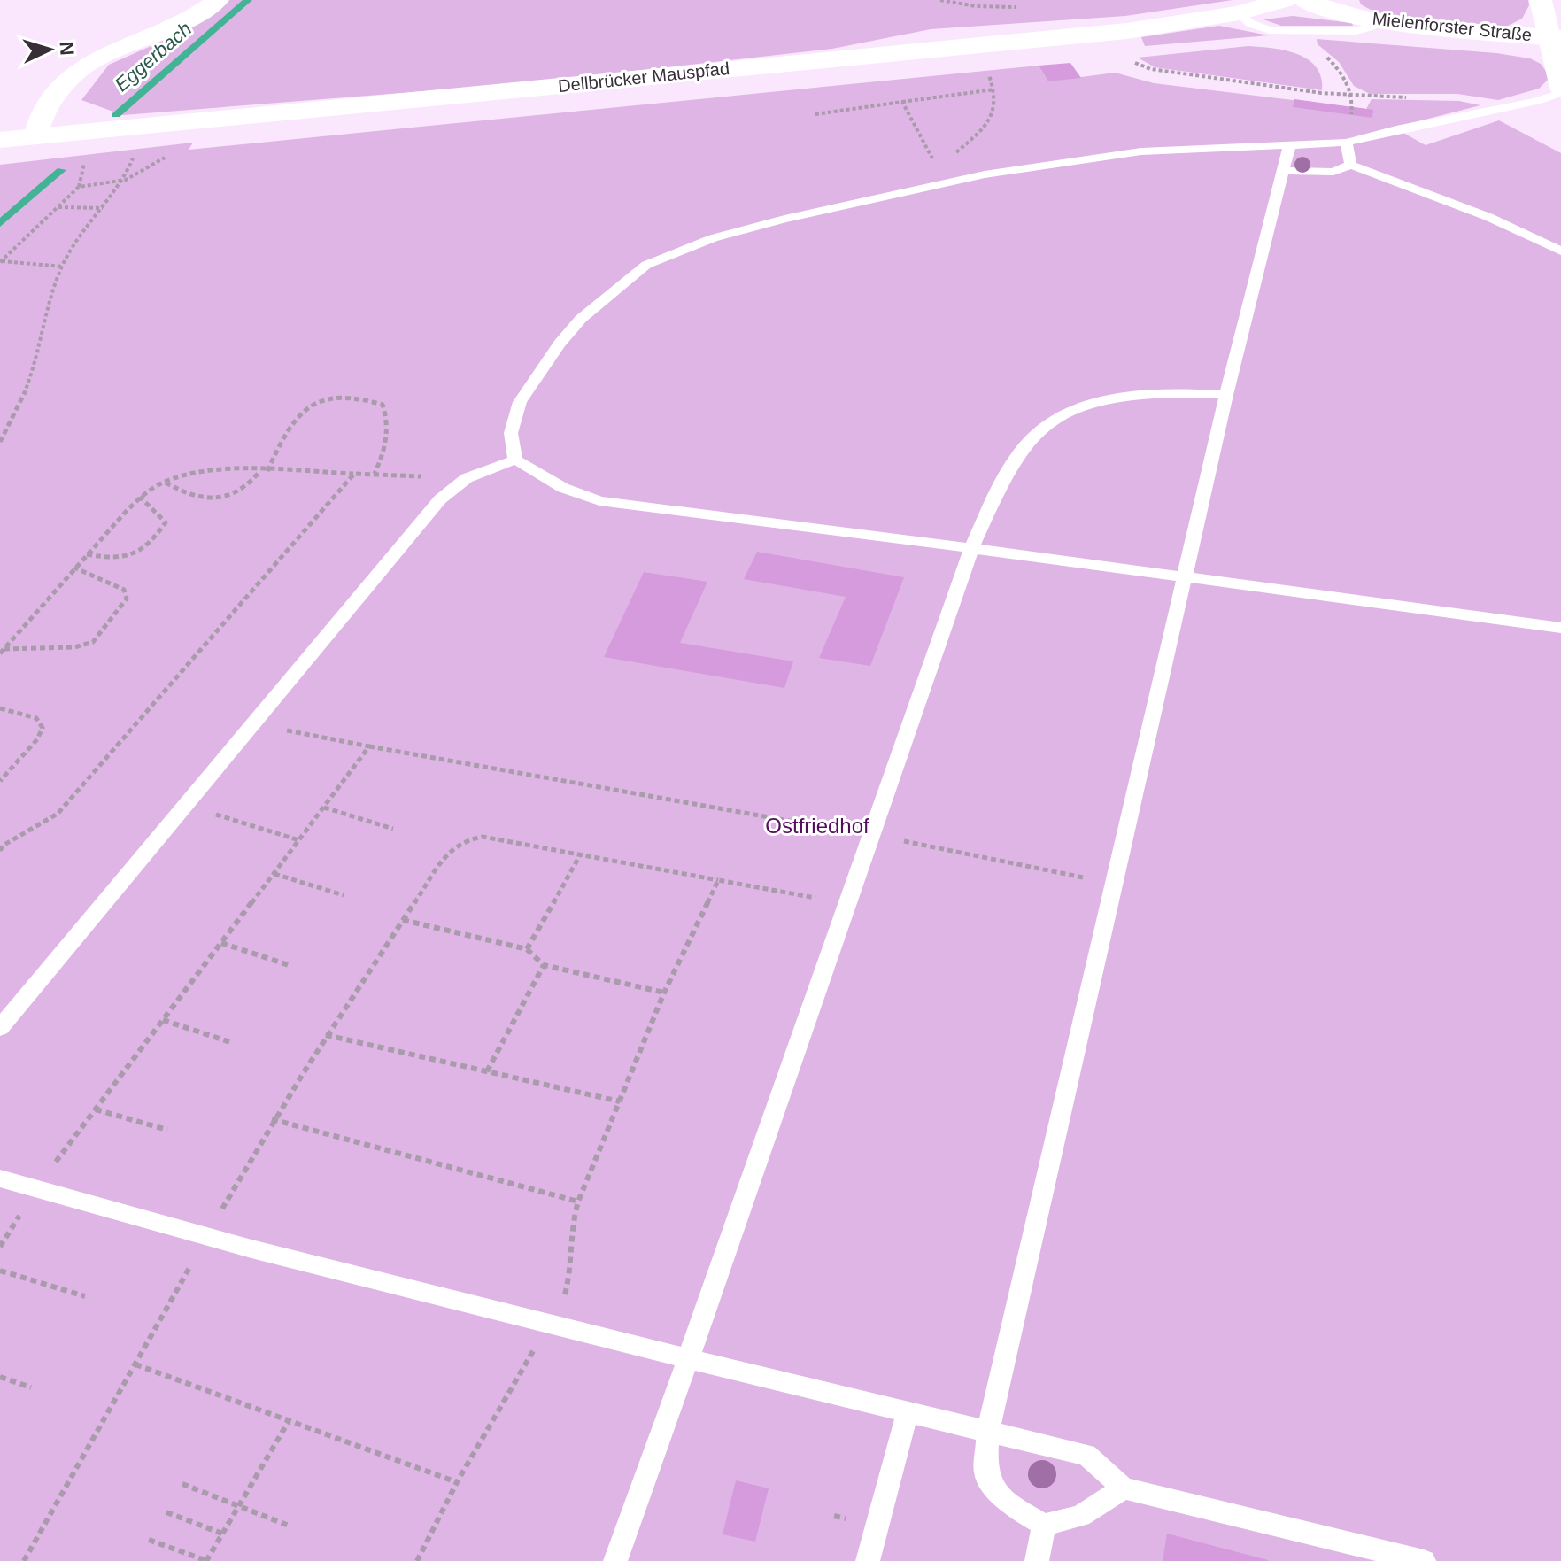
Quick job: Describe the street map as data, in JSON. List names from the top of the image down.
{
  "streets": {
    "main road": ["Mielenforster Straße", "Dellbrücker Mauspfad"]
  },
  "water": ["Eggerbach"],
  "parks": ["Ostfriedhof"],
  "north": "right"
}
